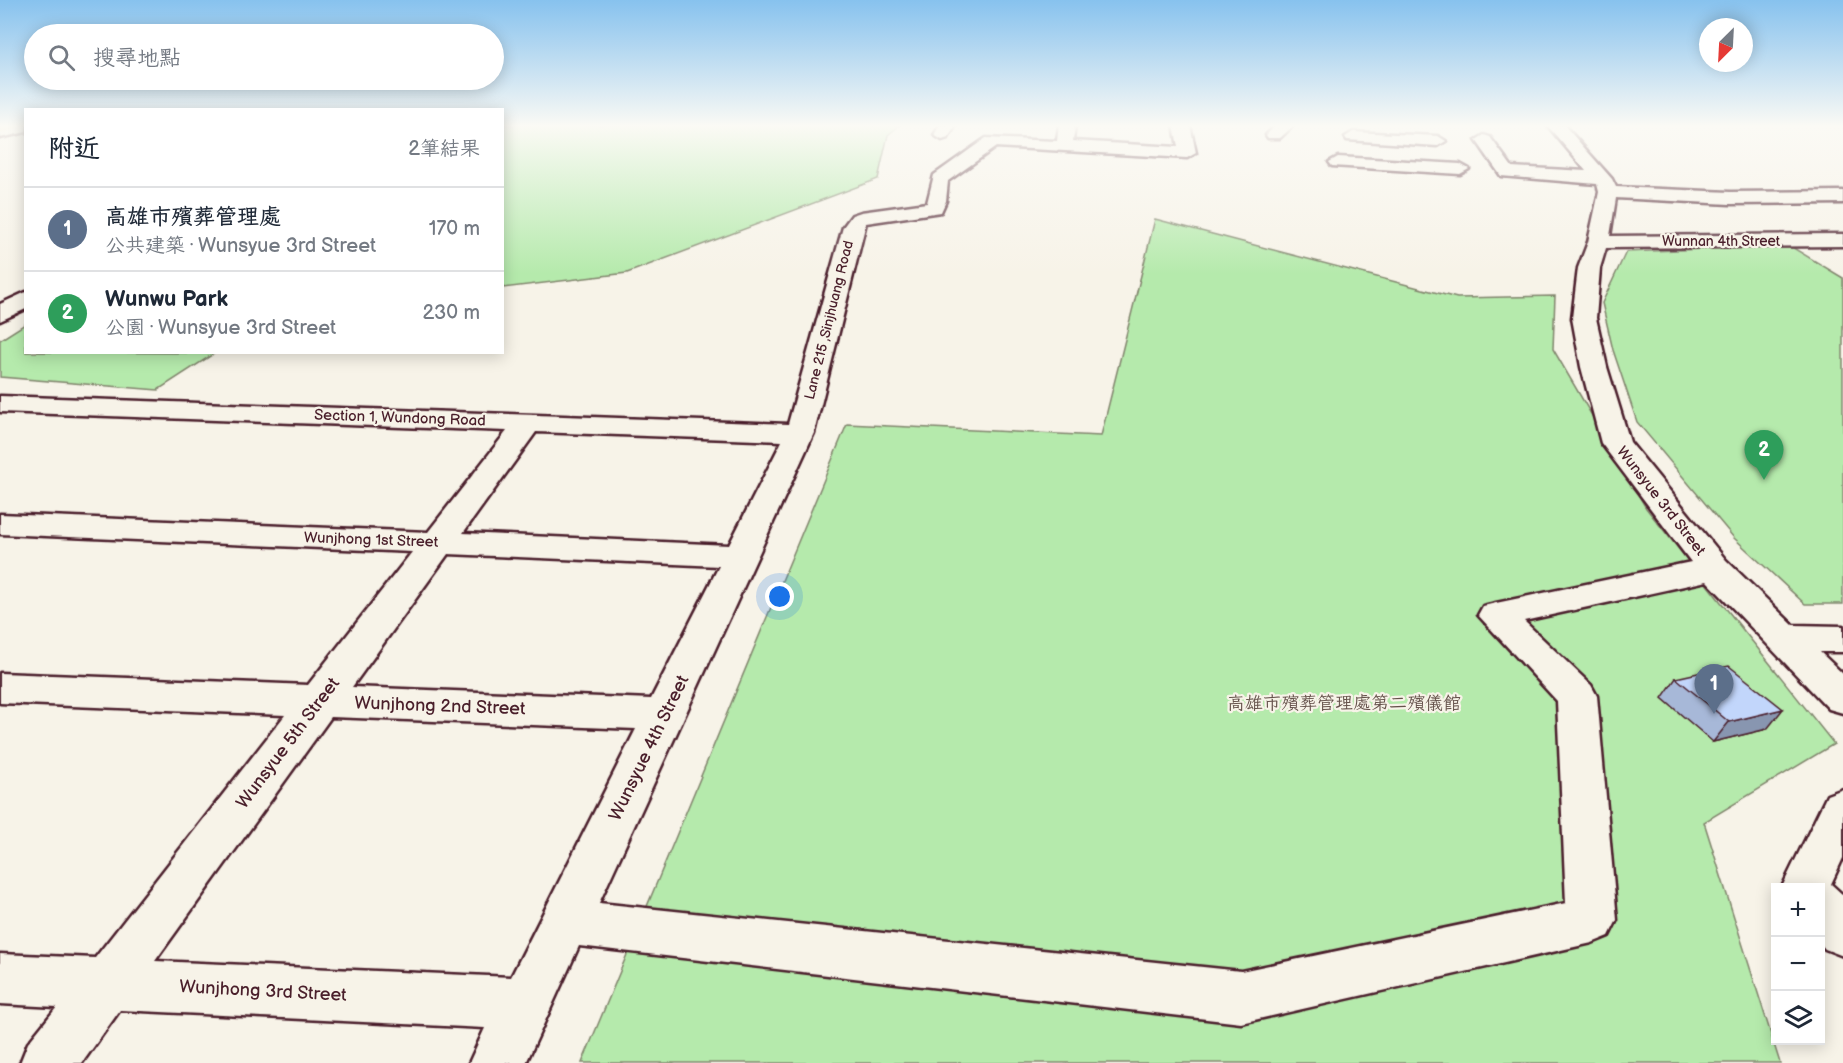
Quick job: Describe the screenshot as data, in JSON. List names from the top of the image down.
{
  "streets": {
    "street": [
      "Wunnan 4th Street",
      "Lane 215 ,Sinjhuang Road",
      "Section 1, Wundong Road",
      "Wunsyue 3rd Street",
      "Wunjhong 1st Street",
      "Wunjhong 2nd Street",
      "Wunsyue 5th Street",
      "Wunsyue 4th Street",
      "Wunjhong 3rd Street"
    ]
  },
  "crossings": [
    ["Wunnan 4th Street", "Wunsyue 3rd Street"],
    ["Lane 215 ,Sinjhuang Road", "Section 1, Wundong Road"],
    ["Lane 215 ,Sinjhuang Road", "Wunsyue 4th Street"],
    ["Section 1, Wundong Road", "Wunsyue 5th Street"],
    ["Section 1, Wundong Road", "Wunsyue 4th Street"],
    ["Wunjhong 1st Street", "Wunsyue 5th Street"],
    ["Wunjhong 1st Street", "Wunsyue 4th Street"],
    ["Wunjhong 2nd Street", "Wunsyue 5th Street"],
    ["Wunjhong 2nd Street", "Wunsyue 4th Street"],
    ["Wunsyue 5th Street", "Wunjhong 3rd Street"],
    ["Wunsyue 4th Street", "Wunjhong 3rd Street"]
  ],
  "parks": ["高雄市殯葬管理處第二殯儀館"],
  "north": "bottom left",
  "page": {
    "search": "搜尋地點",
    "heading": ["附近", "2筆結果"],
    "list": [
      {
        "mark": "1",
        "name": "高雄市殯葬管理處",
        "note": "公共建築 · Wunsyue 3rd Street",
        "value": "170 m"
      },
      {
        "mark": "2",
        "name": "Wunwu Park",
        "note": "公園 · Wunsyue 3rd Street",
        "value": "230 m"
      }
    ],
    "pins": ["2", "1"],
    "map_buttons": ["+", "−"]
  }
}
